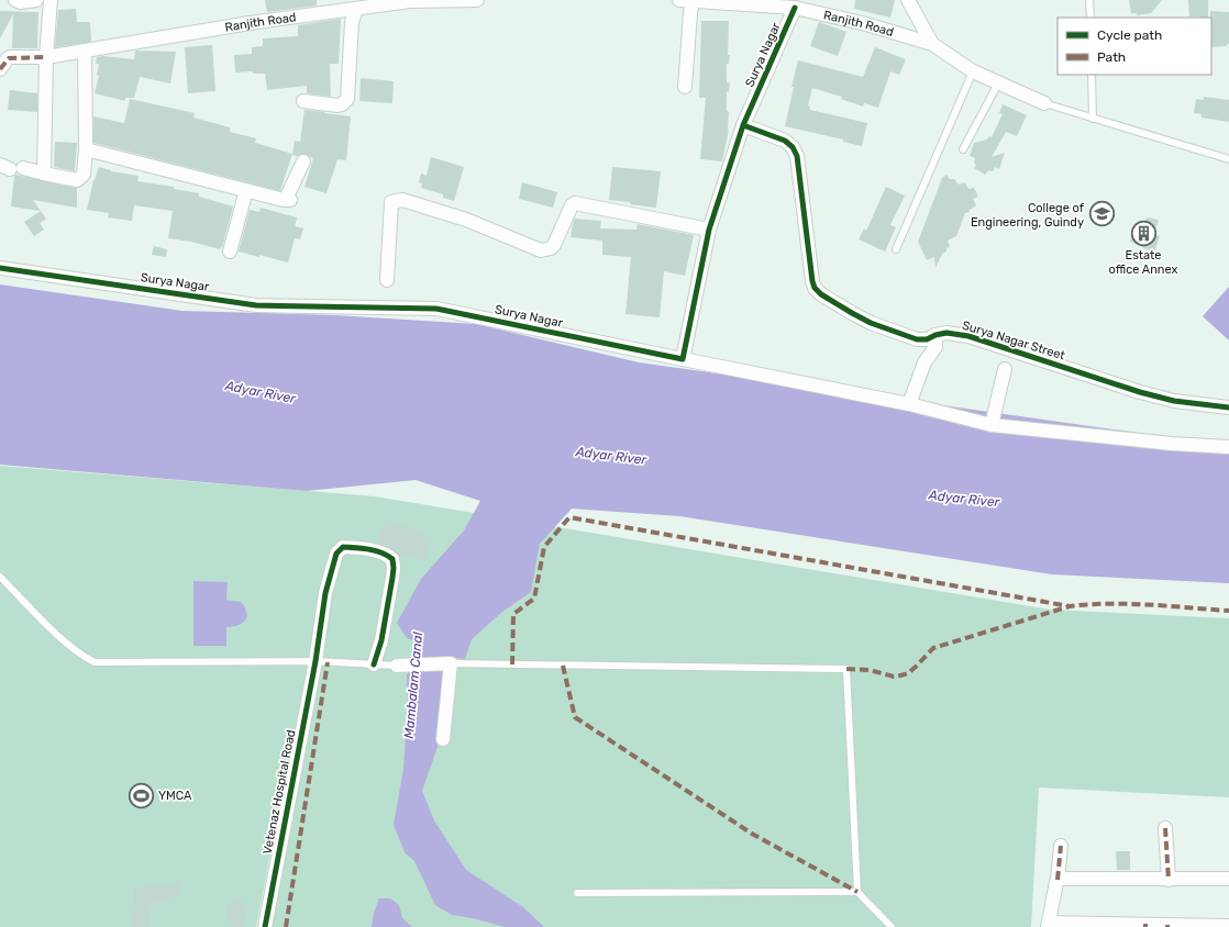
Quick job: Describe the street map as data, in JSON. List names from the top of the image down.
{
  "streets": {
    "street": [
      "Ranjith Road",
      "Surya Nagar",
      "Surya Nagar Street",
      "Vetenaz Hospital Road"
    ]
  },
  "crossings": [
    ["Ranjith Road", "Surya Nagar"],
    ["Surya Nagar", "Surya Nagar Street"]
  ],
  "water": ["Adyar River", "Mambalam Canal"],
  "places": {
    "school or university": ["College of Engineering, Guindy"],
    "building": ["Estate office Annex"],
    "sports": ["YMCA"]
  },
  "legend": ["Cycle path", "Path"]
}
